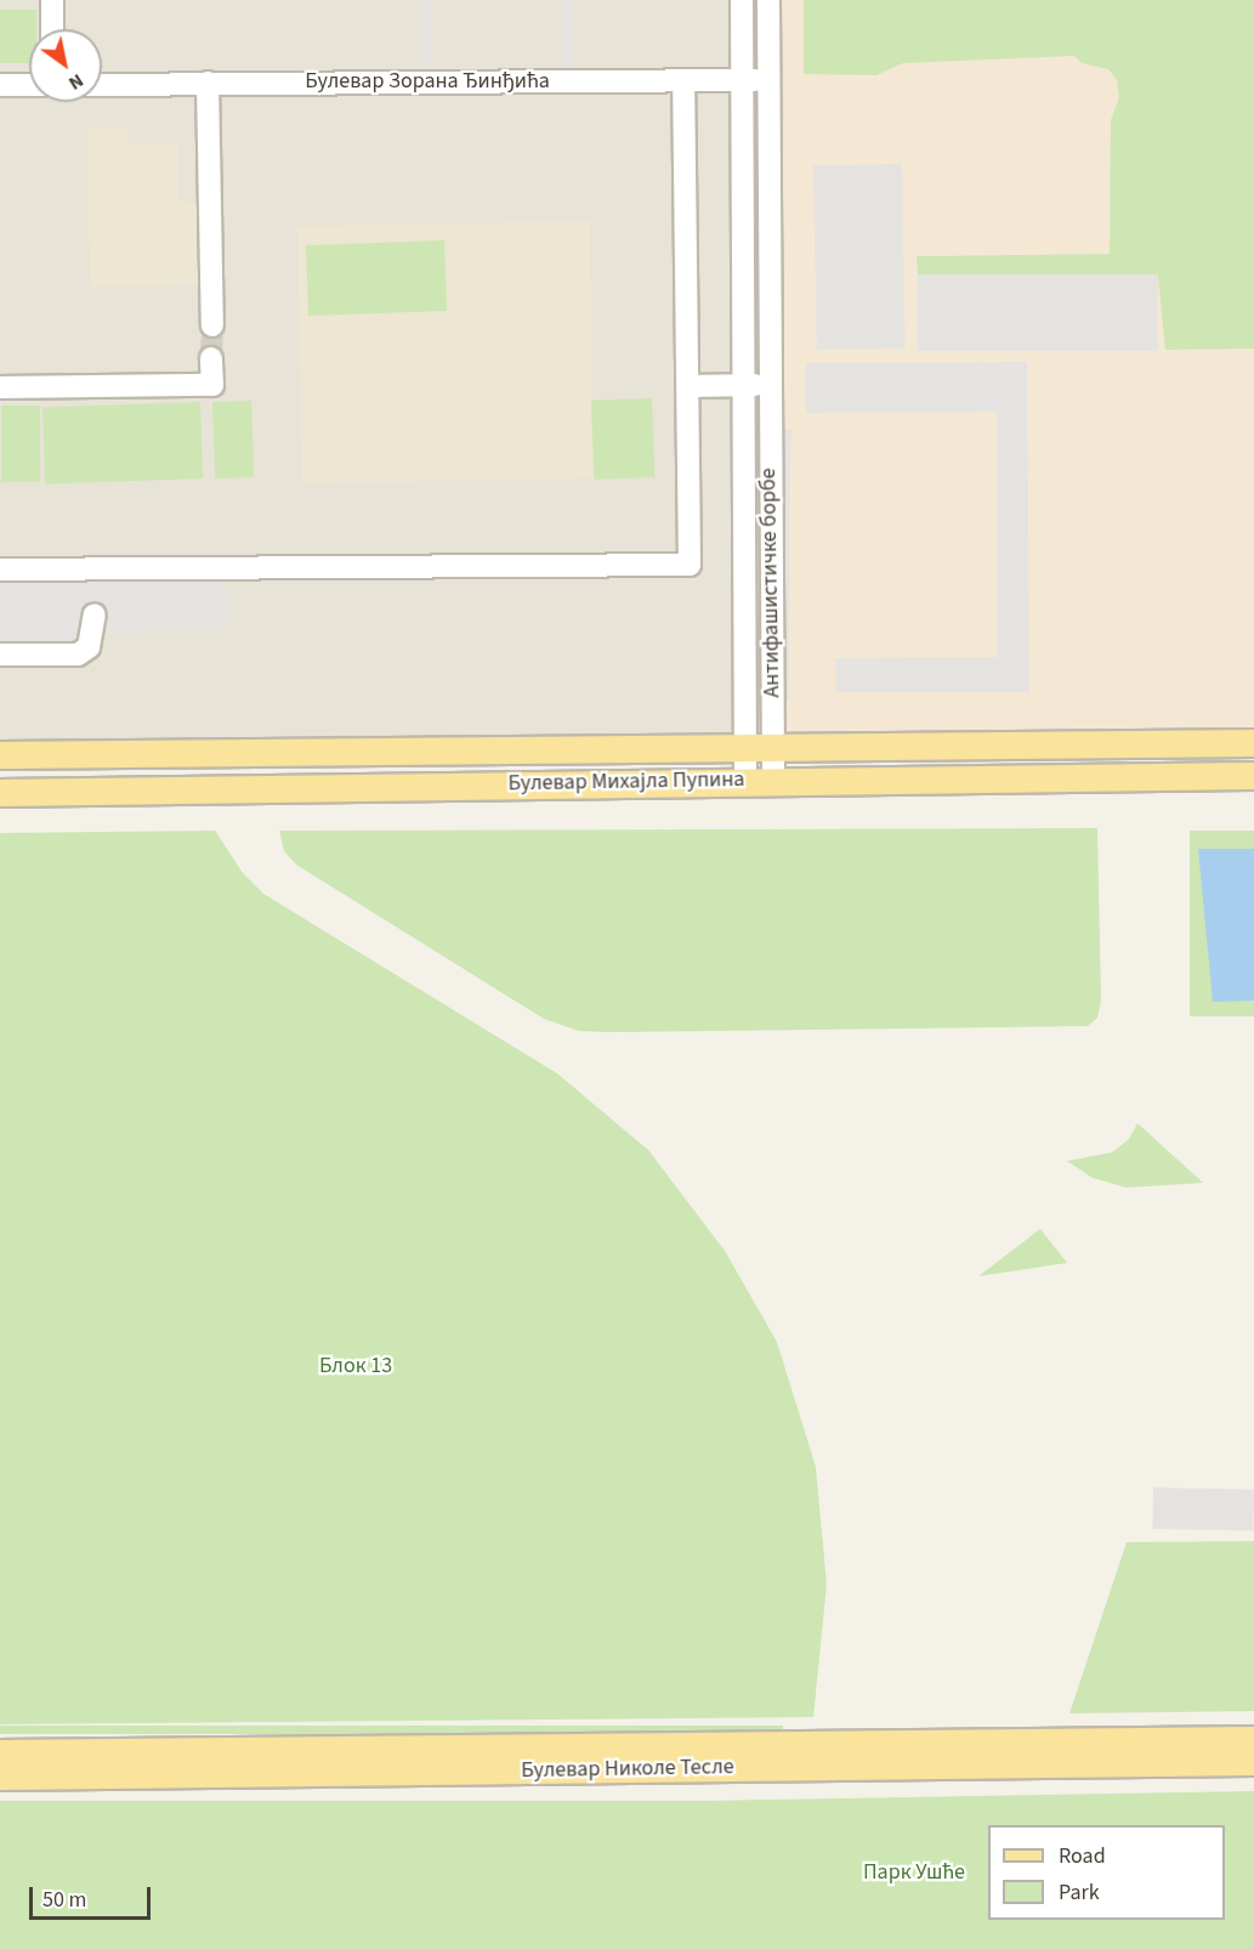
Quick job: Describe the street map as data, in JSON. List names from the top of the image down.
{
  "streets": {
    "main road": ["Булевар Михајла Пупина", "Булевар Николе Тесле"],
    "street": ["Булевар Зорана Ђинђића", "Антифашистичке борбе"]
  },
  "crossings": [
    ["Булевар Зорана Ђинђића", "Антифашистичке борбе"],
    ["Антифашистичке борбе", "Булевар Михајла Пупина"]
  ],
  "parks": ["Блок 13", "Парк Ушће"],
  "legend": ["Road", "Park"],
  "scale_bar": "50 m",
  "north": "bottom right"
}
